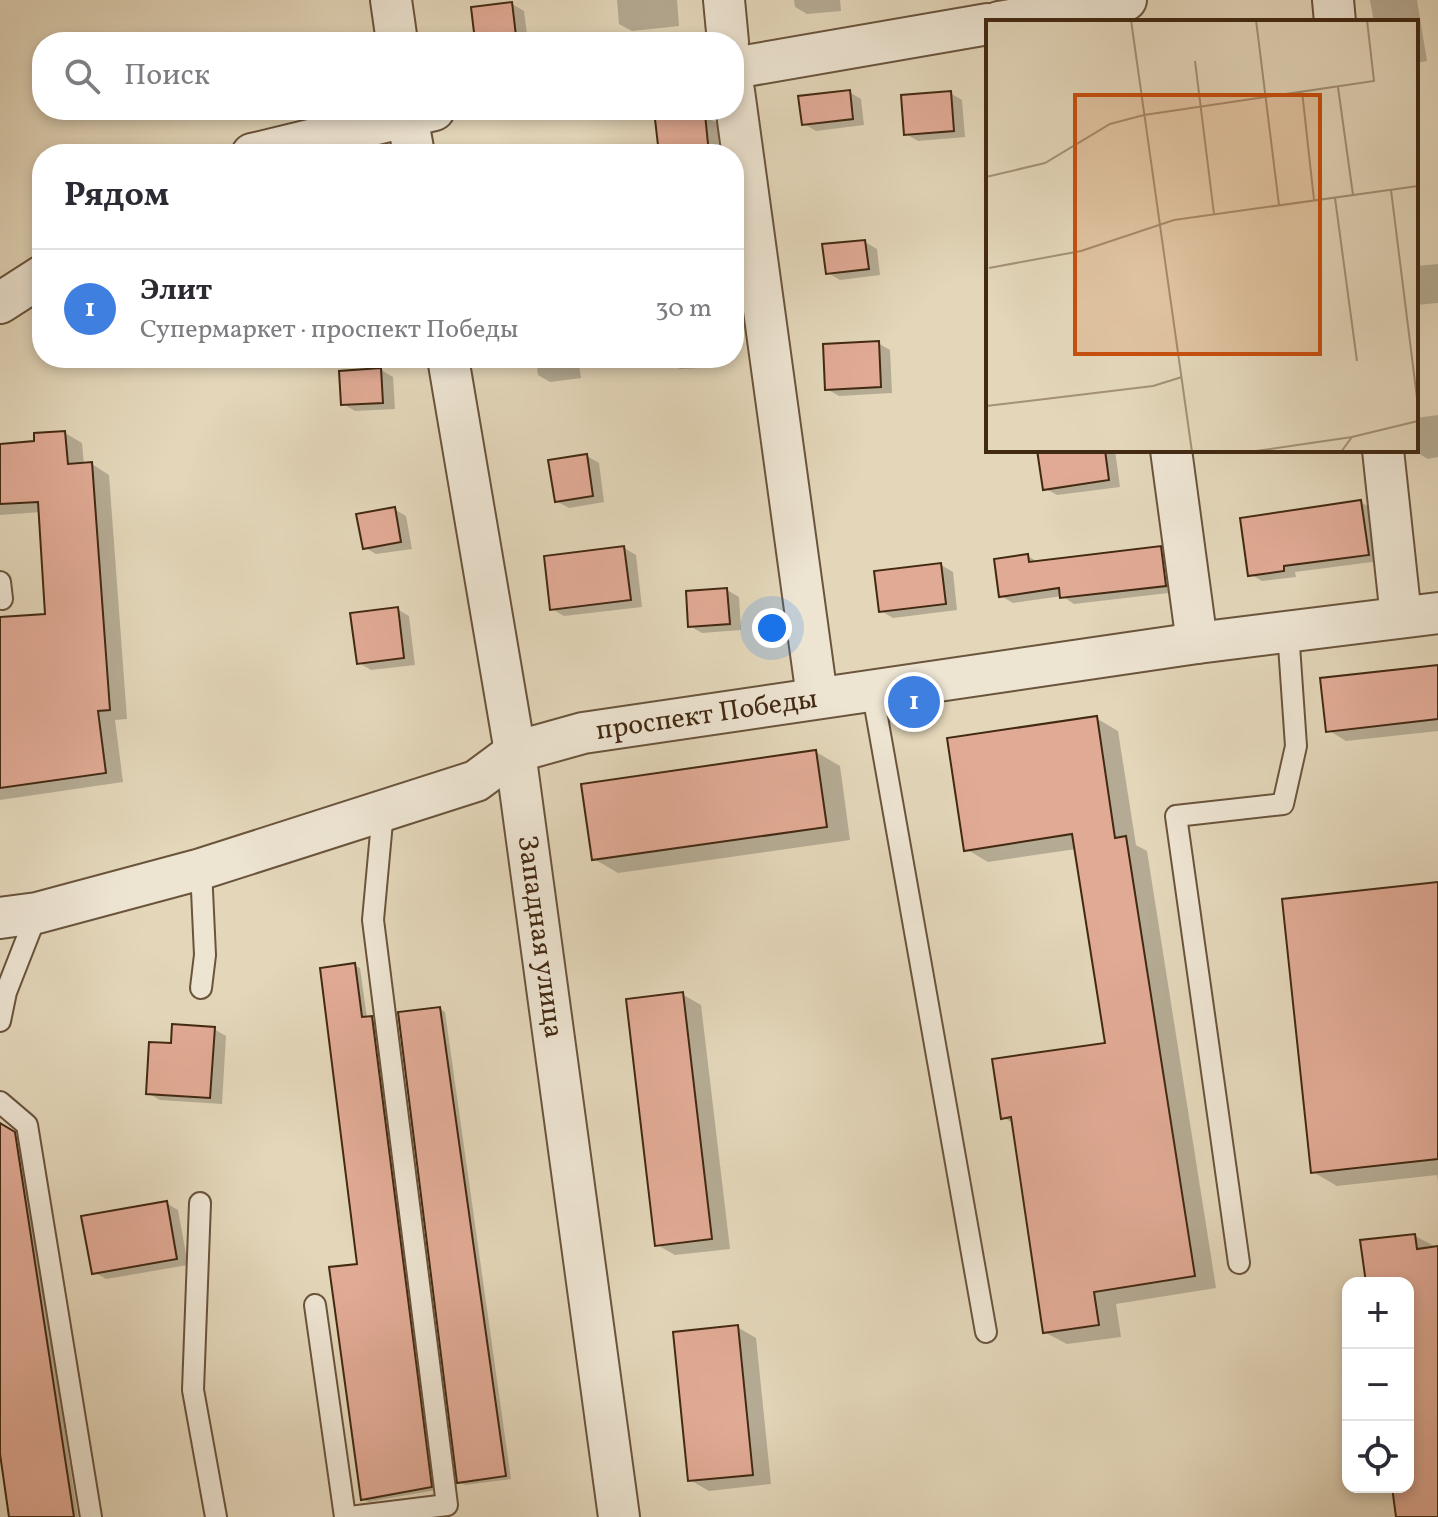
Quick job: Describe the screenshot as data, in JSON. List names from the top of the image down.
{
  "streets": {
    "street": ["проспект Победы", "Западная улица"]
  },
  "crossings": [
    ["проспект Победы", "Западная улица"]
  ],
  "page": {
    "search": "Поиск",
    "heading": "Рядом",
    "list": [
      {
        "mark": "1",
        "name": "Элит",
        "note": "Супермаркет · проспект Победы",
        "value": "30 m"
      }
    ],
    "pins": "1",
    "map_buttons": ["+", "−"]
  }
}
